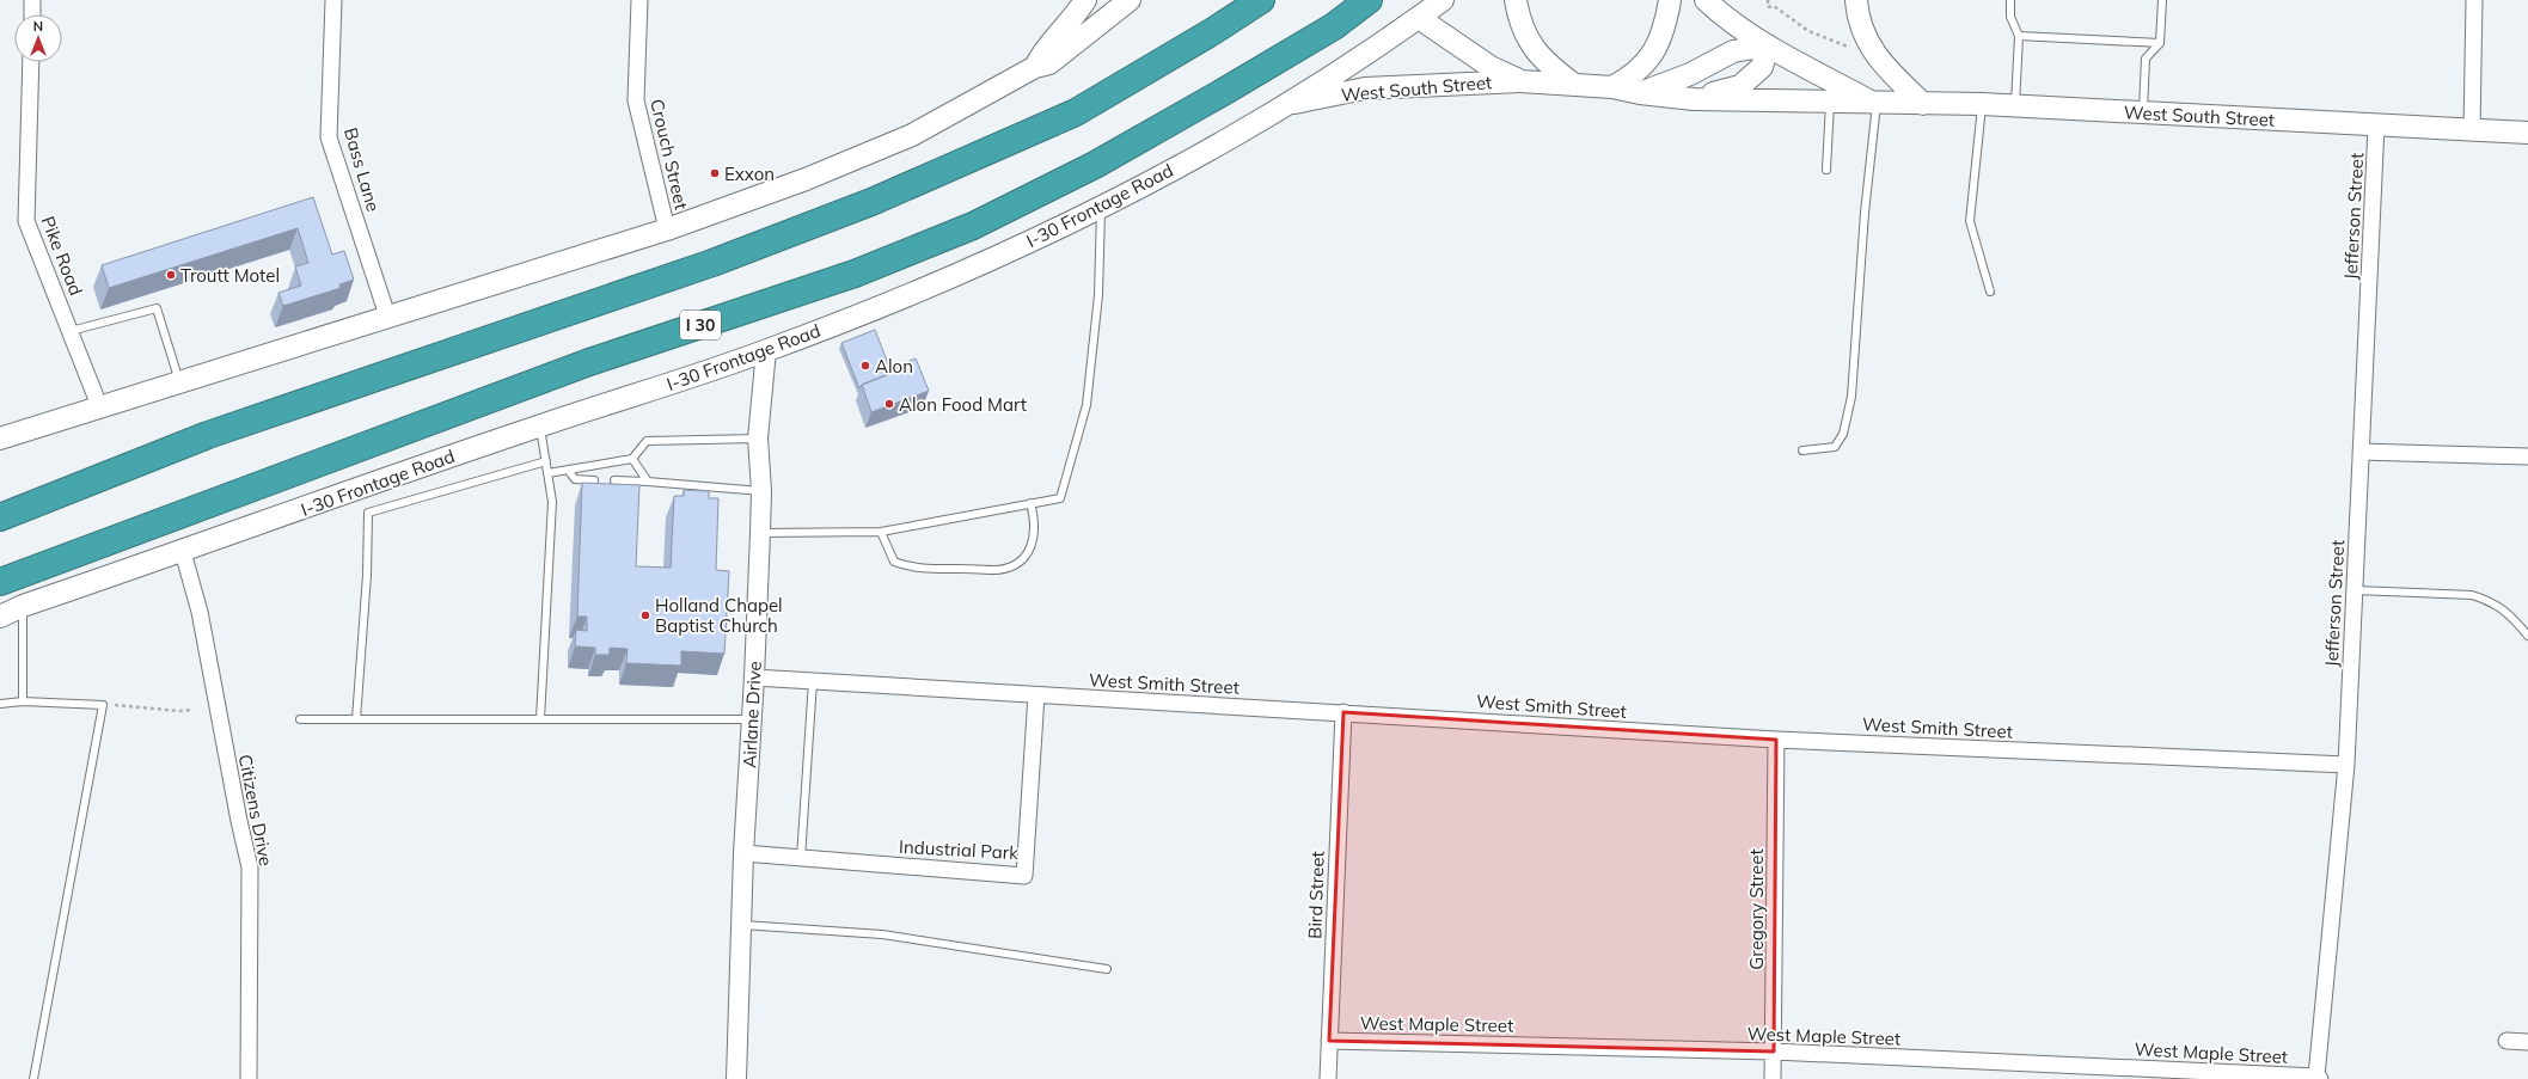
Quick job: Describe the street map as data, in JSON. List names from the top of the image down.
{
  "streets": {
    "highway": ["I 30"],
    "main road": ["West South Street", "I-30 Frontage Road"],
    "street": [
      "Crouch Street",
      "Bass Lane",
      "Jefferson Street",
      "Pike Road",
      "West Smith Street",
      "Airlane Drive",
      "Citizens Drive",
      "Industrial Park",
      "Bird Street",
      "Gregory Street",
      "West Maple Street"
    ]
  },
  "crossings": [
    ["West South Street", "I-30 Frontage Road"],
    ["West South Street", "Jefferson Street"],
    ["I-30 Frontage Road", "Airlane Drive"],
    ["I-30 Frontage Road", "Citizens Drive"],
    ["Jefferson Street", "West Smith Street"],
    ["Jefferson Street", "West Maple Street"],
    ["West Smith Street", "Airlane Drive"],
    ["West Smith Street", "Industrial Park"],
    ["West Smith Street", "Bird Street"],
    ["West Smith Street", "Gregory Street"],
    ["Airlane Drive", "Industrial Park"],
    ["Bird Street", "West Maple Street"],
    ["Gregory Street", "West Maple Street"]
  ],
  "places": [
    "Exxon",
    "Troutt Motel",
    "Alon",
    "Alon Food Mart",
    "Holland Chapel Baptist Church"
  ],
  "north": "top"
}
